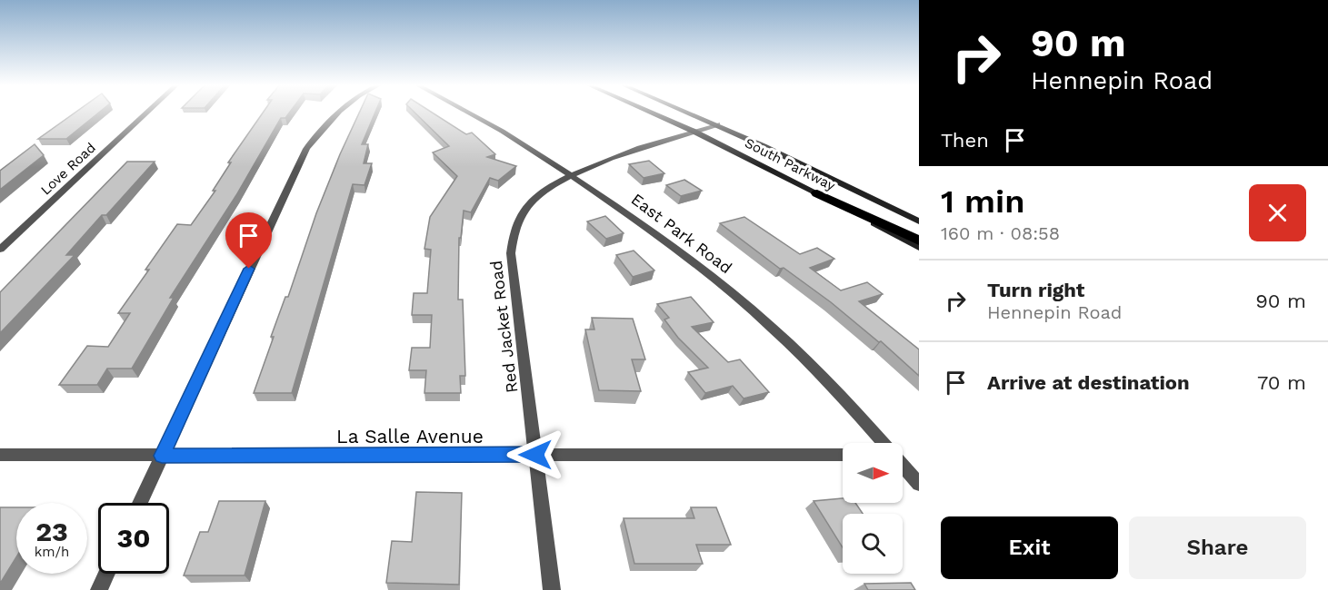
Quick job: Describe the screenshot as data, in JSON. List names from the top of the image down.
{
  "streets": {
    "main road": ["South Parkway"],
    "street": [
      "Love Road",
      "East Park Road",
      "Red Jacket Road",
      "La Salle Avenue"
    ]
  },
  "crossings": [
    ["South Parkway", "Red Jacket Road"],
    ["East Park Road", "Red Jacket Road"],
    ["Red Jacket Road", "La Salle Avenue"]
  ],
  "north": "right",
  "page": {
    "turn": ["90 m", "Hennepin Road"],
    "then": "Then",
    "heading": ["1 min", "160 m · 08:58"],
    "list": [
      {
        "name": "Turn right",
        "note": "Hennepin Road",
        "value": "90 m"
      },
      {
        "name": "Arrive at destination",
        "value": "70 m"
      }
    ],
    "speed": "23 km/h",
    "limit": "30",
    "buttons": ["Exit", "Share"]
  }
}
